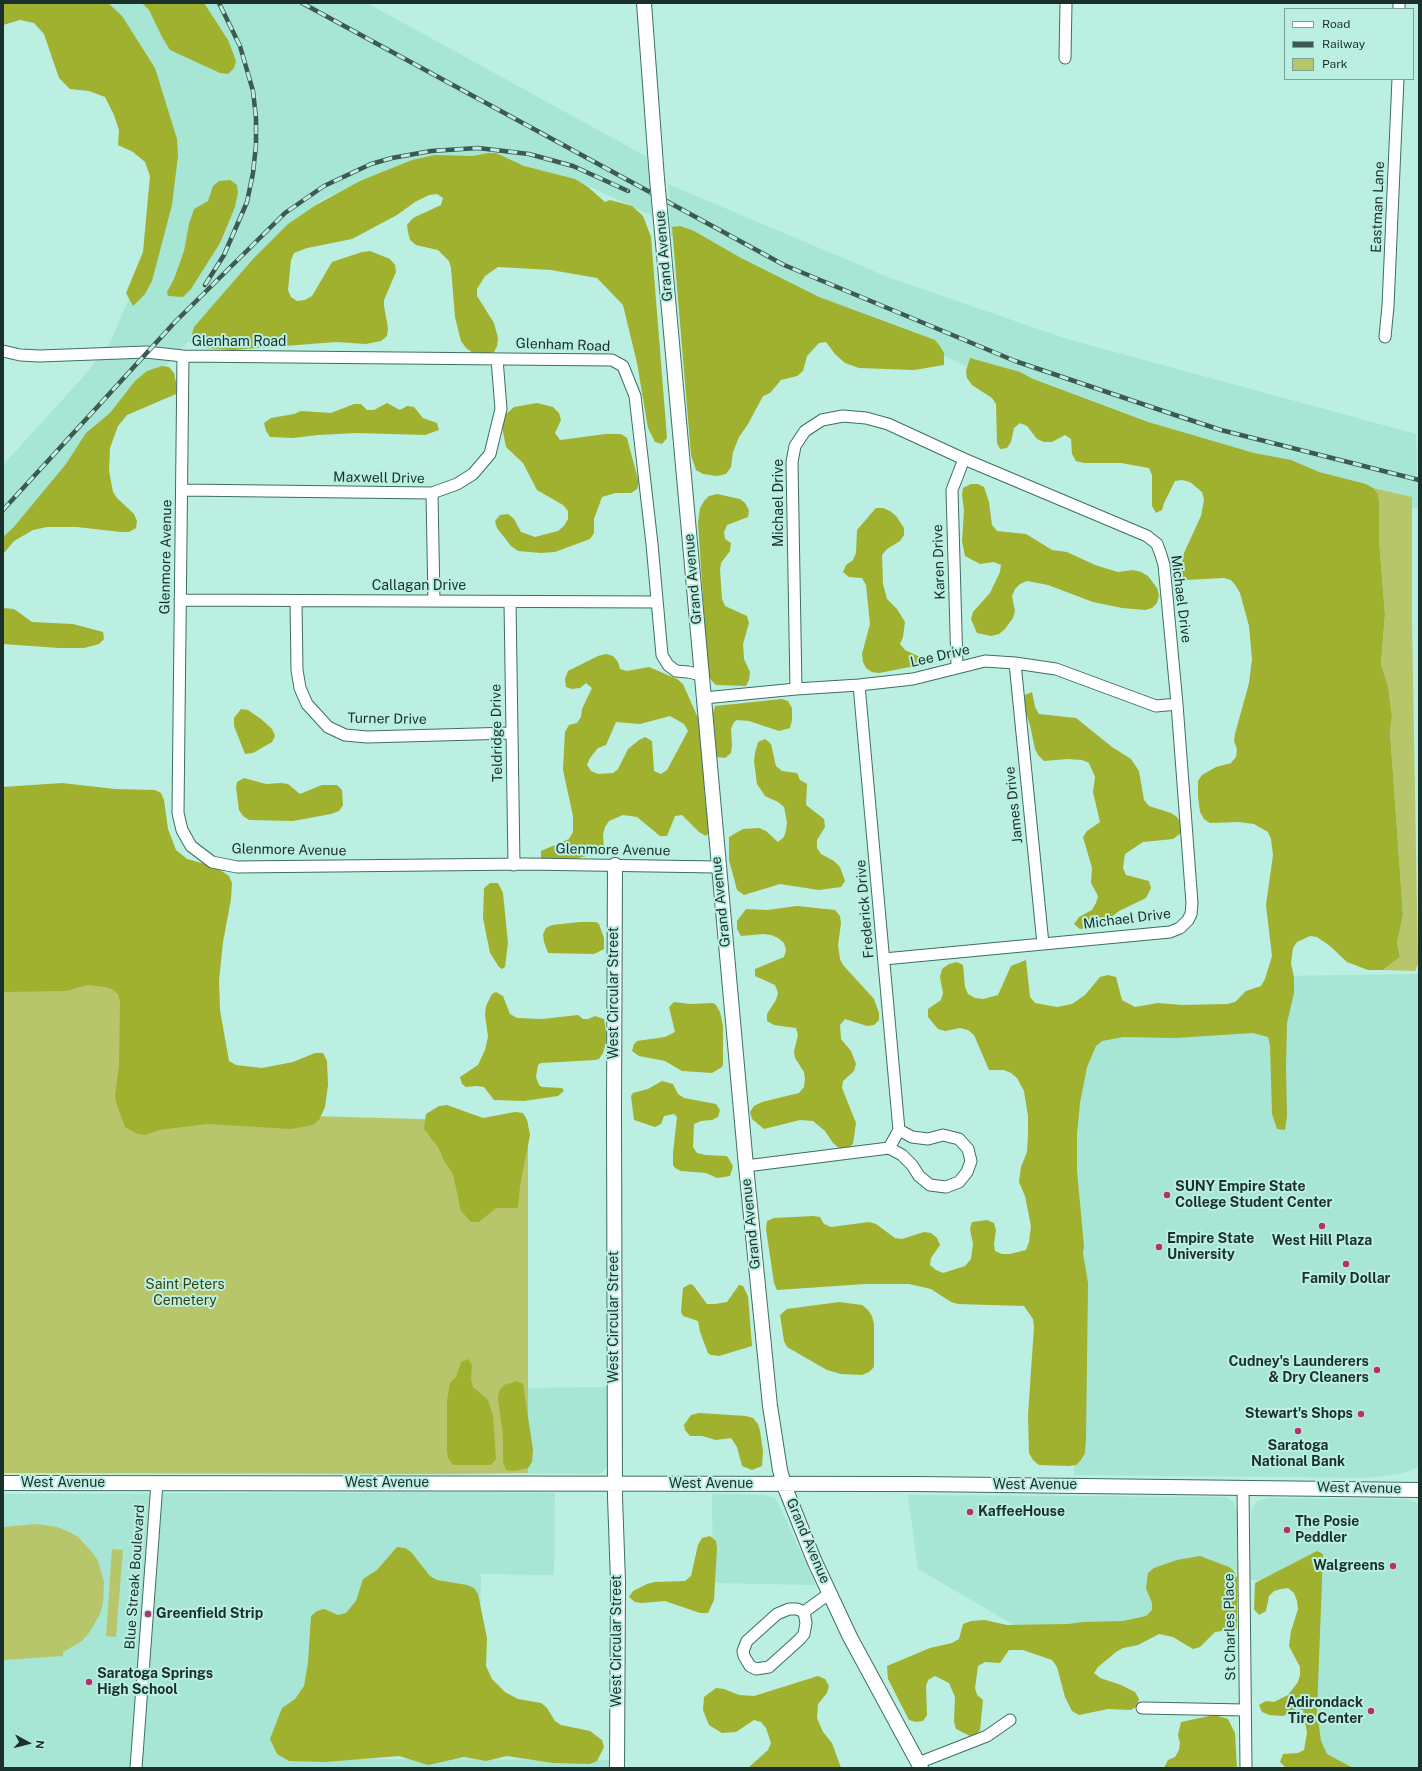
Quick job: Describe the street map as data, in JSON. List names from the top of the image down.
{
  "streets": {
    "street": [
      "Eastman Lane",
      "Grand Avenue",
      "Glenham Road",
      "Maxwell Drive",
      "Michael Drive",
      "Glenmore Avenue",
      "Karen Drive",
      "Callagan Drive",
      "Lee Drive",
      "Turner Drive",
      "Teldridge Drive",
      "James Drive",
      "Frederick Drive",
      "West Circular Street",
      "West Avenue",
      "Blue Streak Boulevard",
      "St Charles Place"
    ]
  },
  "crossings": [
    ["Grand Avenue", "Glenham Road"],
    ["Grand Avenue", "Glenmore Avenue"],
    ["Grand Avenue", "Lee Drive"],
    ["Grand Avenue", "West Avenue"],
    ["Glenham Road", "Maxwell Drive"],
    ["Glenham Road", "Glenmore Avenue"],
    ["Glenham Road", "Callagan Drive"],
    ["Maxwell Drive", "Glenmore Avenue"],
    ["Michael Drive", "Karen Drive"],
    ["Michael Drive", "Lee Drive"],
    ["Michael Drive", "James Drive"],
    ["Michael Drive", "Frederick Drive"],
    ["Glenmore Avenue", "Callagan Drive"],
    ["Glenmore Avenue", "Teldridge Drive"],
    ["Glenmore Avenue", "West Circular Street"],
    ["Karen Drive", "Lee Drive"],
    ["Callagan Drive", "Turner Drive"],
    ["Callagan Drive", "Teldridge Drive"],
    ["Lee Drive", "James Drive"],
    ["Lee Drive", "Frederick Drive"],
    ["Turner Drive", "Teldridge Drive"],
    ["West Circular Street", "West Avenue"],
    ["West Avenue", "Blue Streak Boulevard"],
    ["West Avenue", "St Charles Place"]
  ],
  "parks": ["Saint Peters Cemetery"],
  "places": [
    "SUNY Empire State College Student Center",
    "West Hill Plaza",
    "Empire State University",
    "Family Dollar",
    "Cudney's Launderers & Dry Cleaners",
    "Stewart's Shops",
    "Saratoga National Bank",
    "KaffeeHouse",
    "The Posie Peddler",
    "Walgreens",
    "Greenfield Strip",
    "Saratoga Springs High School",
    "Adirondack Tire Center"
  ],
  "legend": ["Road", "Railway", "Park"],
  "north": "right"
}
